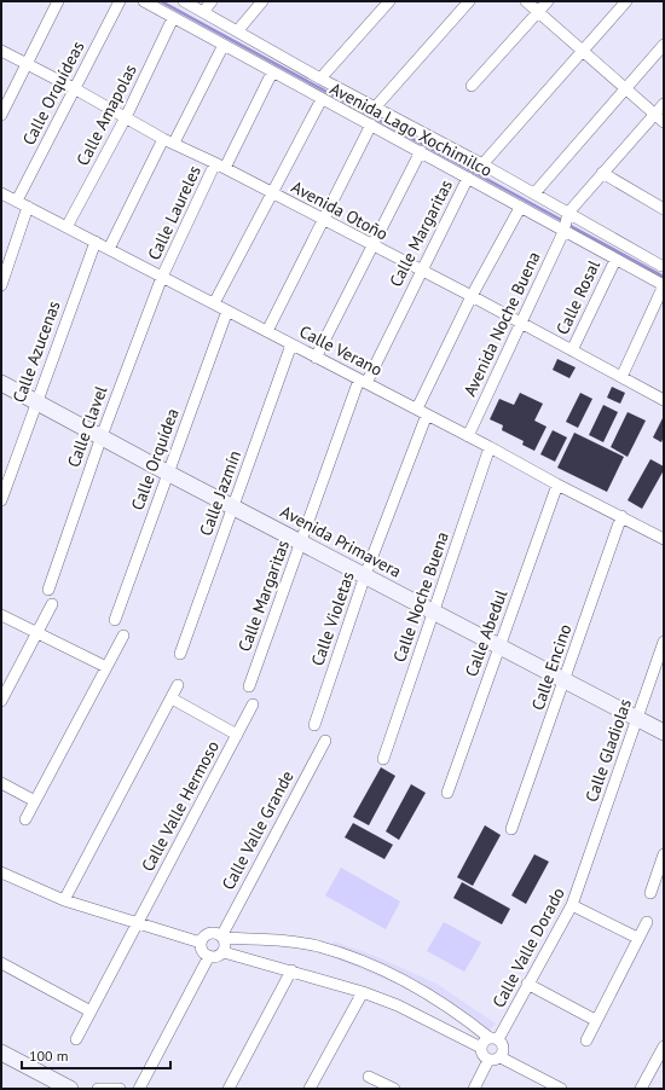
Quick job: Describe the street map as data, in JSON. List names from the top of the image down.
{
  "streets": {
    "street": [
      "Calle Orquídeas",
      "Calle Amapolas",
      "Avenida Lago Xochimilco",
      "Avenida Otoño",
      "Calle Laureles",
      "Calle Margaritas",
      "Calle Rosal",
      "Avenida Noche Buena",
      "Calle Verano",
      "Calle Azucenas",
      "Calle Clavel",
      "Calle Orquídea",
      "Calle Jazmín",
      "Avenida Primavera",
      "Calle Noche Buena",
      "Calle Violetas",
      "Calle Abedul",
      "Calle Encino",
      "Calle Gladiolas",
      "Calle Valle Hermoso",
      "Calle Valle Grande",
      "Calle Valle Dorado"
    ]
  },
  "crossings": [
    ["Calle Orquídeas", "Avenida Otoño"],
    ["Calle Orquídeas", "Calle Verano"],
    ["Calle Amapolas", "Avenida Lago Xochimilco"],
    ["Calle Amapolas", "Avenida Otoño"],
    ["Calle Amapolas", "Calle Verano"],
    ["Avenida Lago Xochimilco", "Calle Laureles"],
    ["Avenida Lago Xochimilco", "Calle Margaritas"],
    ["Avenida Lago Xochimilco", "Calle Rosal"],
    ["Avenida Lago Xochimilco", "Avenida Noche Buena"],
    ["Avenida Otoño", "Calle Laureles"],
    ["Avenida Otoño", "Calle Margaritas"],
    ["Avenida Otoño", "Calle Rosal"],
    ["Avenida Otoño", "Avenida Noche Buena"],
    ["Calle Laureles", "Calle Verano"],
    ["Calle Laureles", "Calle Clavel"],
    ["Calle Margaritas", "Calle Verano"],
    ["Calle Margaritas", "Avenida Primavera"],
    ["Avenida Noche Buena", "Calle Verano"],
    ["Calle Verano", "Calle Azucenas"],
    ["Calle Verano", "Calle Clavel"],
    ["Calle Verano", "Calle Orquídea"],
    ["Calle Verano", "Calle Jazmín"],
    ["Calle Verano", "Calle Noche Buena"],
    ["Calle Verano", "Calle Violetas"],
    ["Calle Verano", "Calle Abedul"],
    ["Calle Verano", "Calle Encino"],
    ["Calle Azucenas", "Avenida Primavera"],
    ["Calle Clavel", "Avenida Primavera"],
    ["Calle Orquídea", "Avenida Primavera"],
    ["Calle Jazmín", "Avenida Primavera"],
    ["Avenida Primavera", "Calle Noche Buena"],
    ["Avenida Primavera", "Calle Violetas"],
    ["Avenida Primavera", "Calle Abedul"],
    ["Avenida Primavera", "Calle Encino"],
    ["Avenida Primavera", "Calle Gladiolas"],
    ["Calle Gladiolas", "Calle Valle Dorado"]
  ],
  "scale_bar": "100 m"
}
